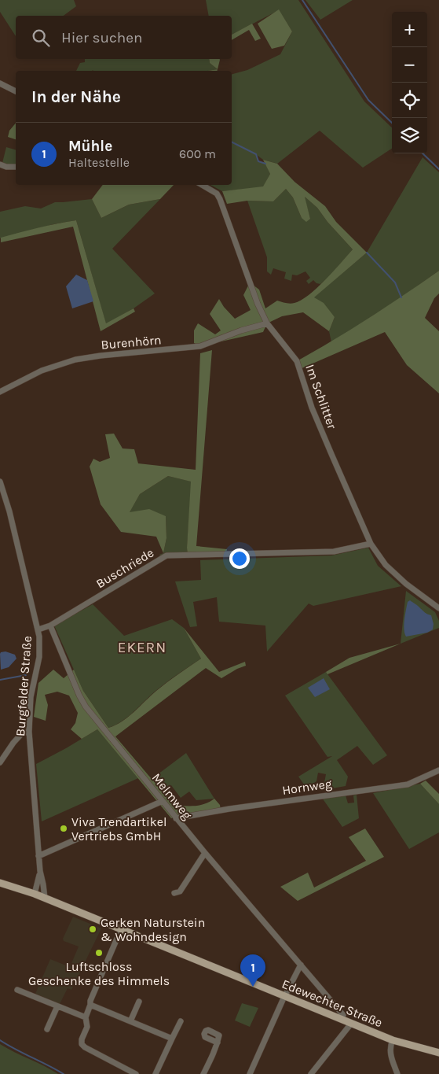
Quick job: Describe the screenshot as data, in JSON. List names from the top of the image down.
{
  "streets": {
    "main road": ["Edewechter Straße"],
    "street": [
      "Burenhörn",
      "Im Schlitter",
      "Buschriede",
      "Burgfelder Straße",
      "Hornweg",
      "Melmweg"
    ]
  },
  "crossings": [
    ["Burenhörn", "Im Schlitter"],
    ["Im Schlitter", "Buschriede"],
    ["Buschriede", "Burgfelder Straße"],
    ["Buschriede", "Melmweg"],
    ["Burgfelder Straße", "Edewechter Straße"],
    ["Hornweg", "Melmweg"]
  ],
  "districts": ["EKERN"],
  "places": ["Viva Trendartikel Vertriebs GmbH", "Gerken Naturstein & Wohndesign", "Luftschloss Geschenke des Himmels"],
  "page": {
    "map_buttons": ["+", "−"],
    "search": "Hier suchen",
    "heading": "In der Nähe",
    "list": [
      {
        "mark": "1",
        "name": "Mühle",
        "note": "Haltestelle",
        "value": "600 m"
      }
    ],
    "pins": "1"
  }
}
